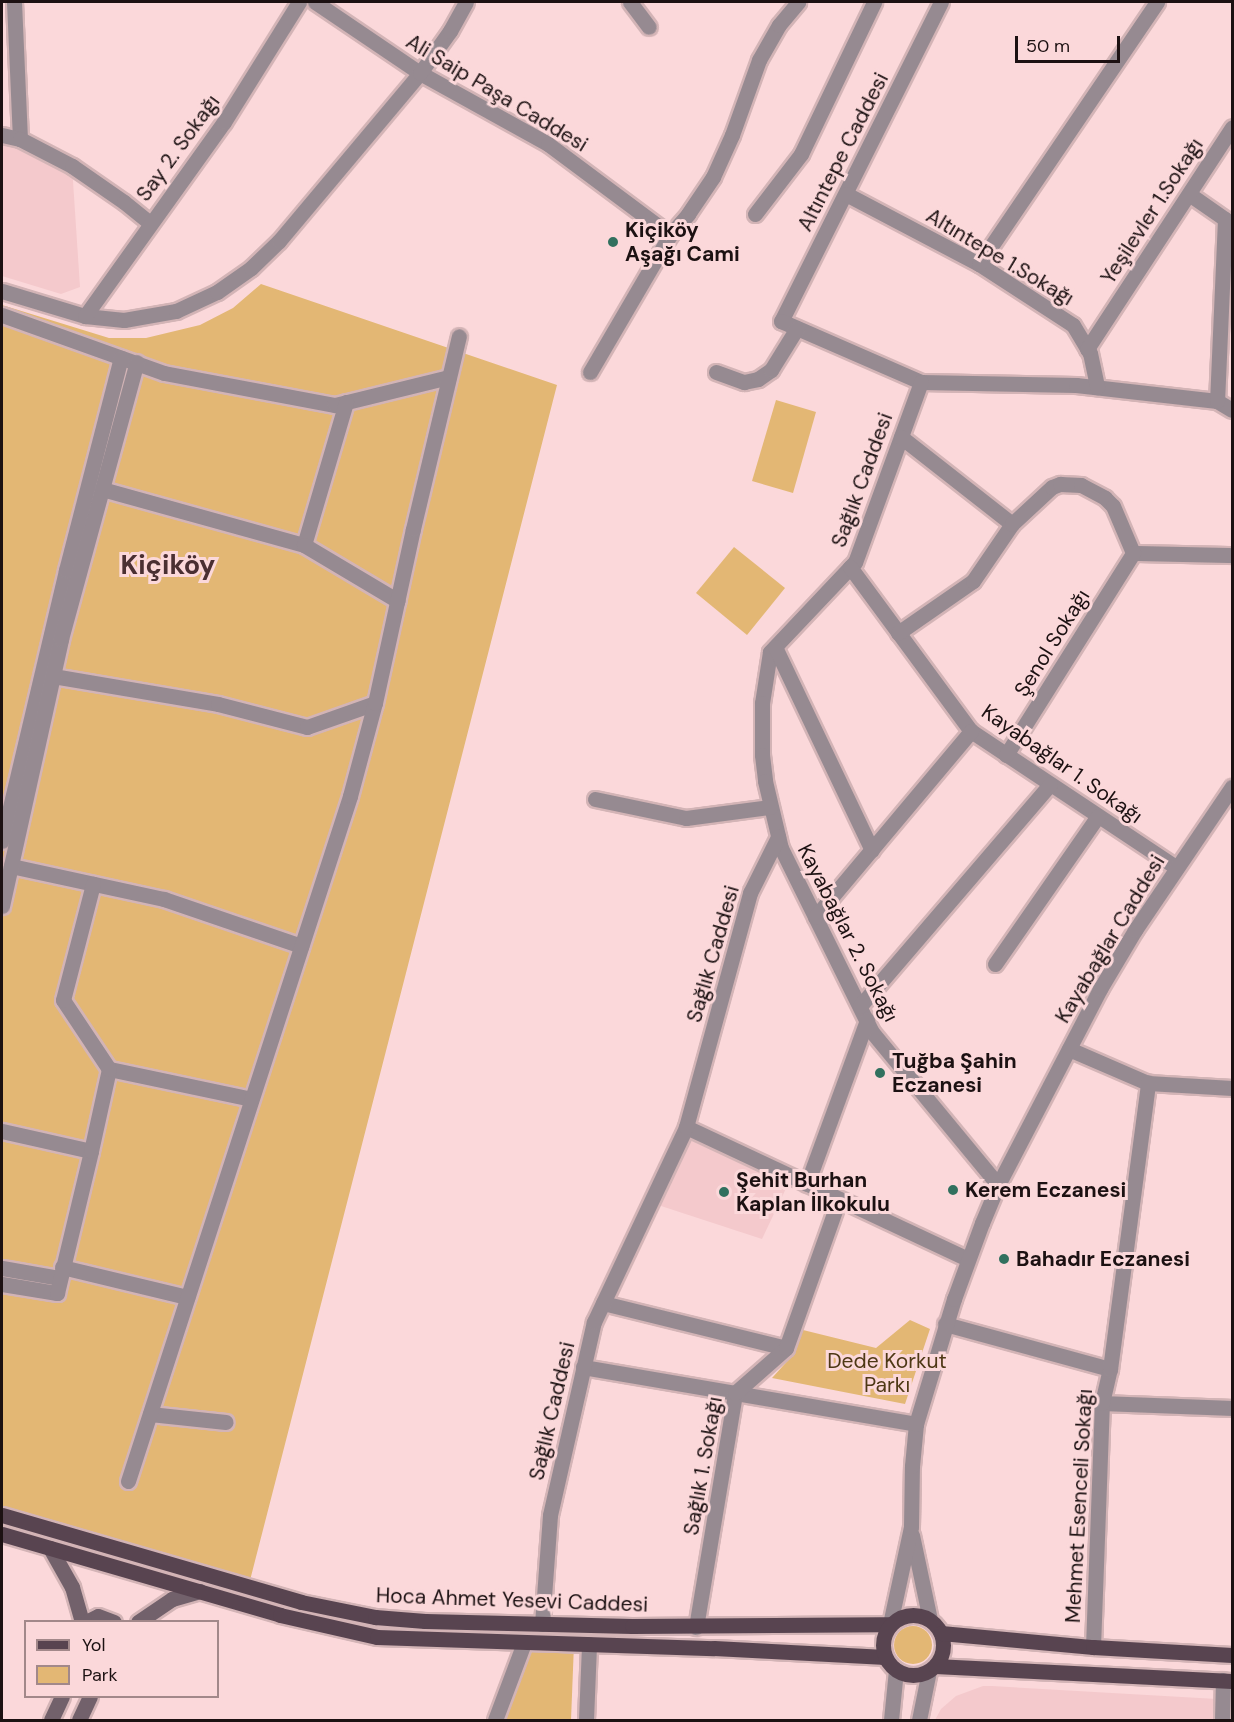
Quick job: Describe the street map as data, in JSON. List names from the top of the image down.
{
  "streets": {
    "main road": ["Hoca Ahmet Yesevi Caddesi"],
    "street": [
      "Ali Saip Paşa Caddesi",
      "Say 2. Sokağı",
      "Altıntepe Caddesi",
      "Yeşilevler 1.Sokağı",
      "Altıntepe 1.Sokağı",
      "Sağlık Caddesi",
      "Şenol Sokağı",
      "Kayabağlar 1. Sokağı",
      "Kayabağlar 2. Sokağı",
      "Kayabağlar Caddesi",
      "Sağlık 1. Sokağı",
      "Mehmet Esenceli Sokağı"
    ]
  },
  "crossings": [
    ["Altıntepe Caddesi", "Altıntepe 1.Sokağı"],
    ["Yeşilevler 1.Sokağı", "Altıntepe 1.Sokağı"],
    ["Sağlık Caddesi", "Kayabağlar 1. Sokağı"],
    ["Sağlık Caddesi", "Kayabağlar 2. Sokağı"],
    ["Sağlık Caddesi", "Hoca Ahmet Yesevi Caddesi"],
    ["Şenol Sokağı", "Kayabağlar 1. Sokağı"],
    ["Kayabağlar 1. Sokağı", "Kayabağlar Caddesi"],
    ["Kayabağlar 2. Sokağı", "Kayabağlar Caddesi"],
    ["Kayabağlar Caddesi", "Hoca Ahmet Yesevi Caddesi"],
    ["Sağlık 1. Sokağı", "Hoca Ahmet Yesevi Caddesi"]
  ],
  "districts": ["Kiçiköy"],
  "parks": ["Dede Korkut Parkı"],
  "places": [
    "Kiçiköy Aşağı Cami",
    "Tuğba Şahin Eczanesi",
    "Kerem Eczanesi",
    "Şehit Burhan Kaplan İlkokulu",
    "Bahadır Eczanesi"
  ],
  "legend": ["Yol", "Park"],
  "scale_bar": "50 m"
}
